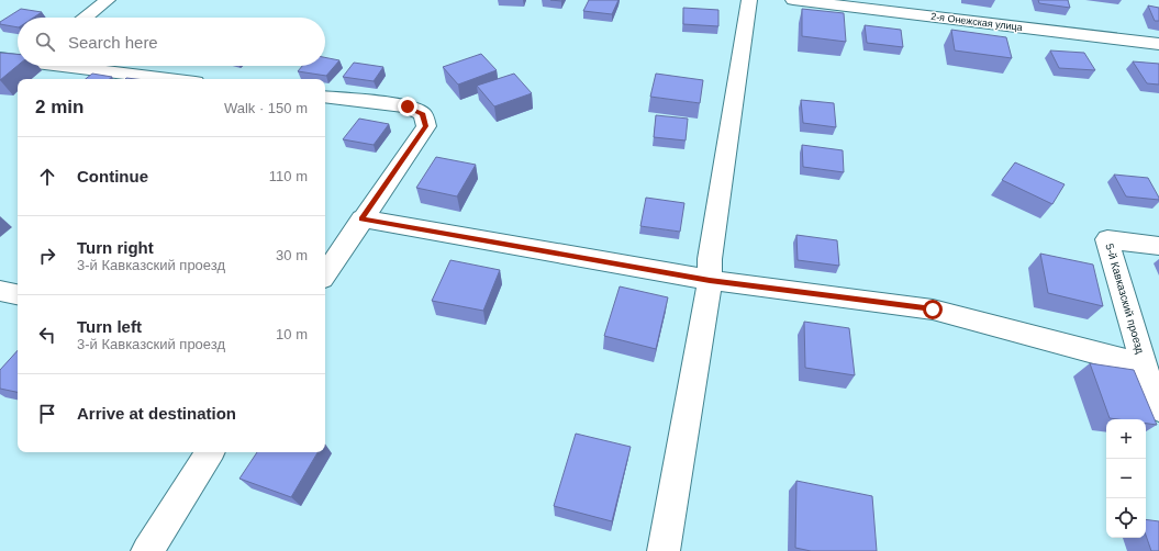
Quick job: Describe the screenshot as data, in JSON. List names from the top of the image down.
{
  "streets": {
    "street": ["2-я Онежская улица", "5-й Кавказский проезд"]
  },
  "page": {
    "search": "Search here",
    "heading": ["2 min", "Walk · 150 m"],
    "list": [
      ["Continue", "110 m"],
      ["Turn right", "3-й Кавказский проезд", "30 m"],
      ["Turn left", "3-й Кавказский проезд", "10 m"],
      "Arrive at destination"
    ],
    "map_buttons": ["+", "−"]
  }
}
